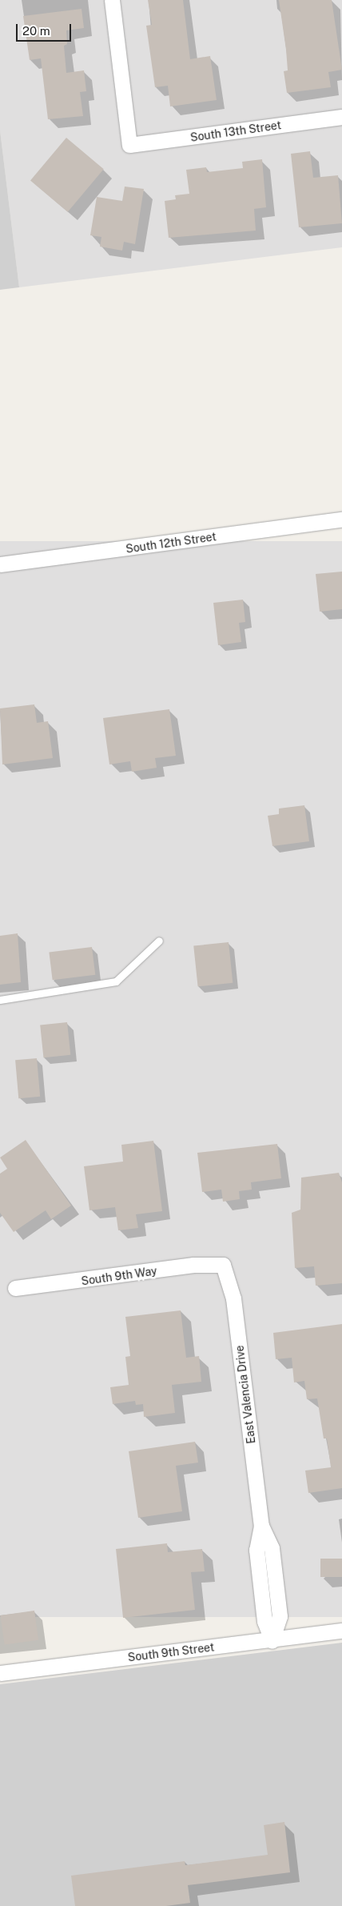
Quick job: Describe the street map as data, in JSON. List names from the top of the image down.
{
  "streets": {
    "street": [
      "South 13th Street",
      "South 12th Street",
      "South 9th Way",
      "East Valencia Drive",
      "South 9th Street"
    ]
  },
  "crossings": [
    ["South 9th Way", "East Valencia Drive"],
    ["East Valencia Drive", "South 9th Street"]
  ],
  "scale_bar": "20 m"
}
